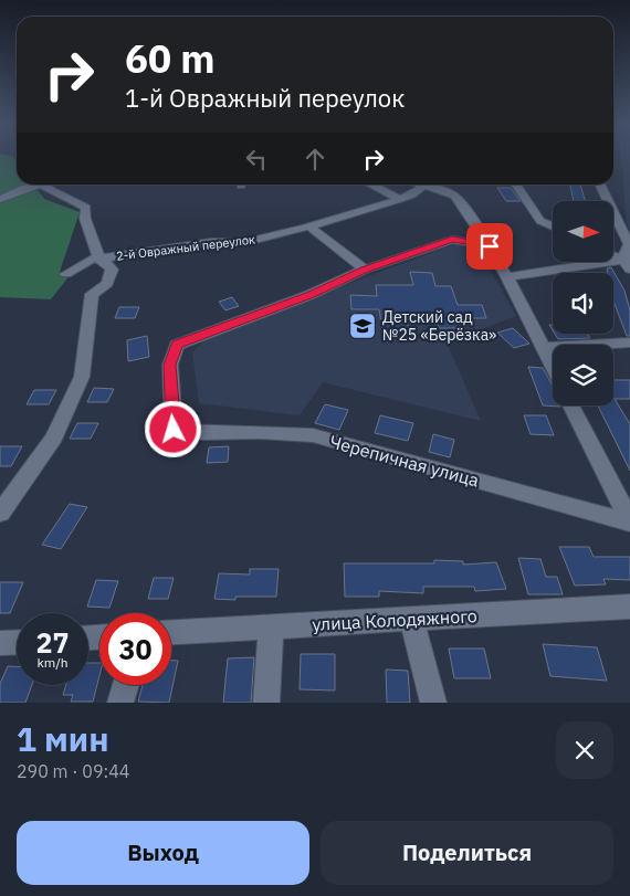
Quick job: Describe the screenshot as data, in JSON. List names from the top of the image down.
{
  "streets": {
    "street": ["2-й Овражный переулок", "Черепичная улица", "улица Колодяжного"]
  },
  "places": {
    "school or university": ["Детский сад №25 «Берёзка»"]
  },
  "north": "right",
  "page": {
    "turn": ["60 m", "1-й Овражный переулок"],
    "speed": "27 km/h",
    "limit": "30",
    "heading": ["1 мин", "290 m · 09:44"],
    "buttons": ["Выход", "Поделиться"]
  }
}
